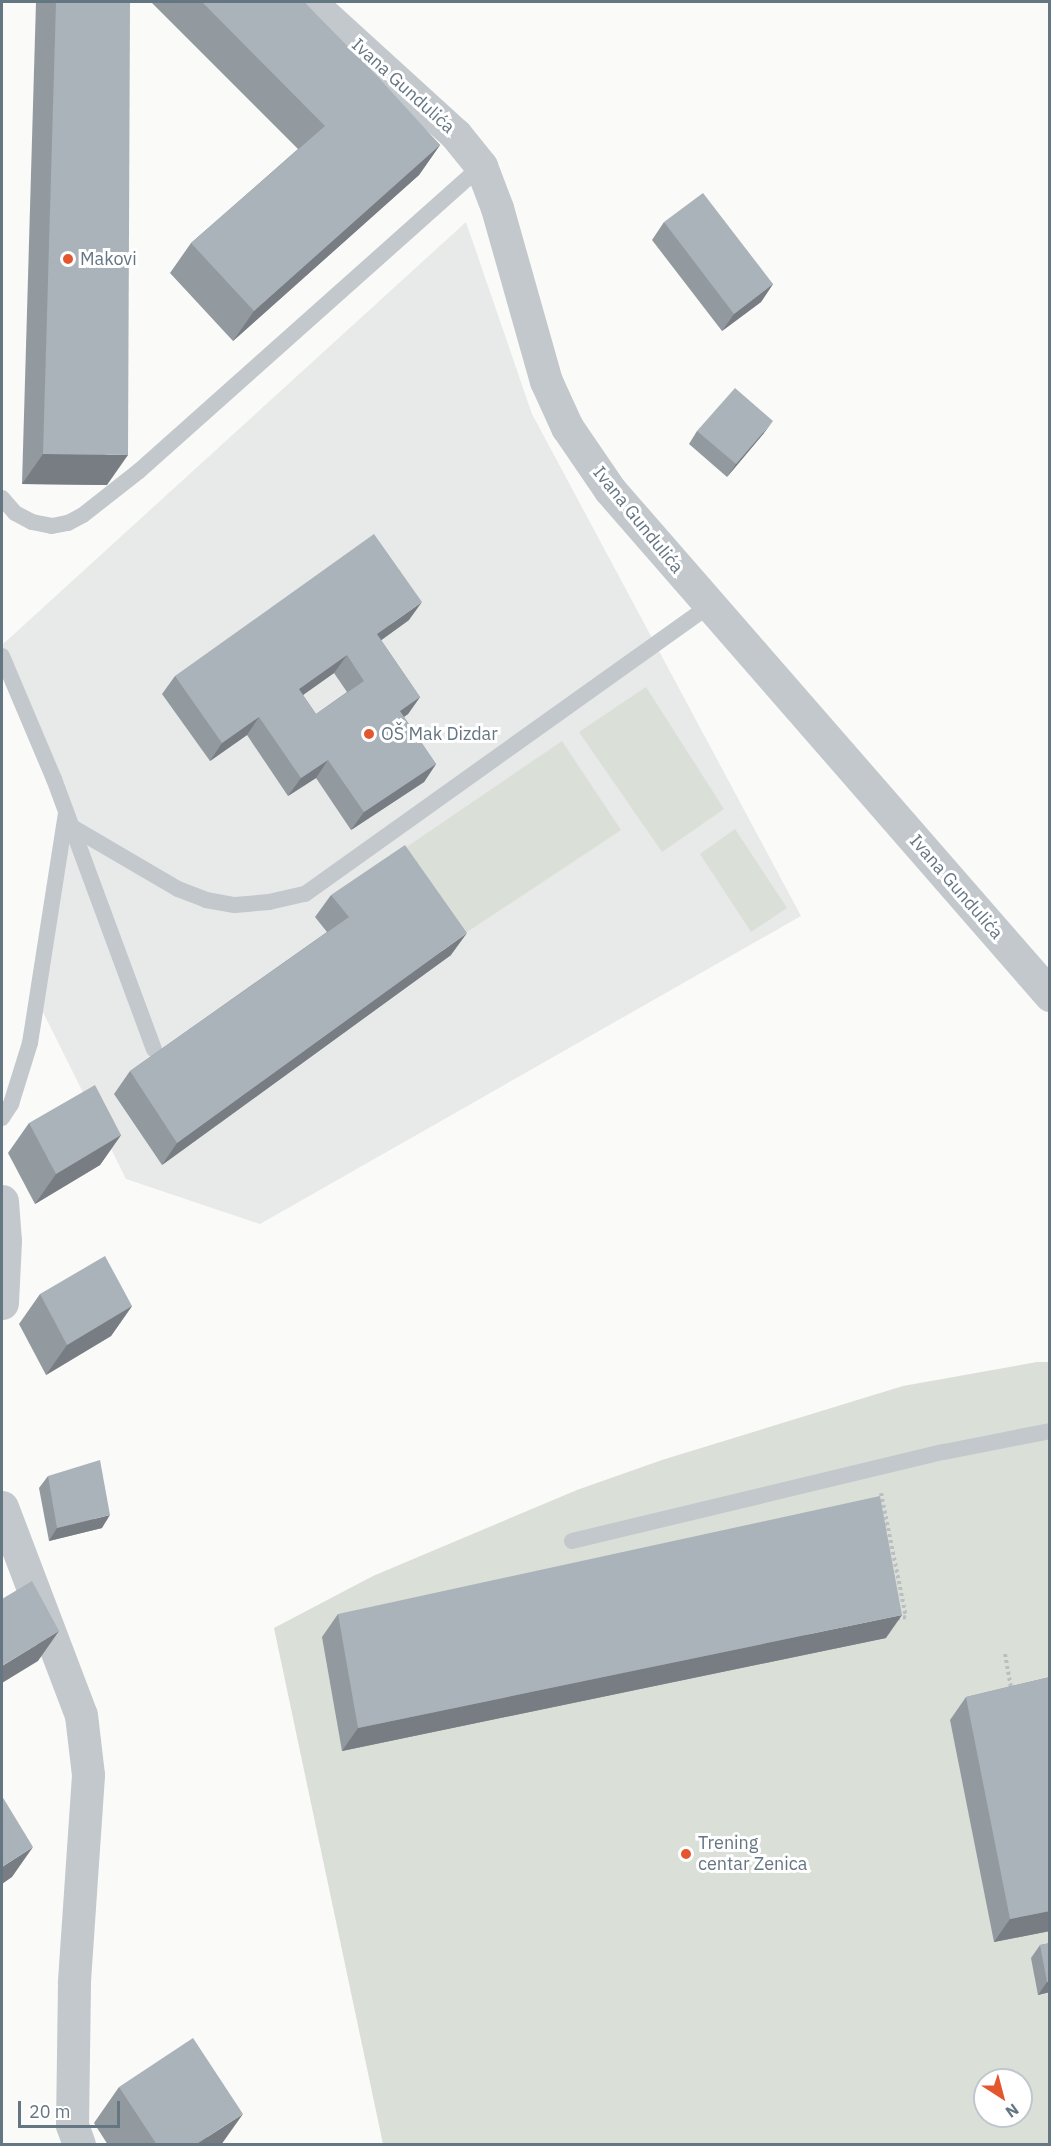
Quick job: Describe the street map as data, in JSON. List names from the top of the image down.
{
  "streets": {
    "street": ["Ivana Gundulića"]
  },
  "places": ["Makovi", "OŠ Mak Dizdar", "Trening centar Zenica"],
  "scale_bar": "20 m",
  "north": "bottom right"
}
